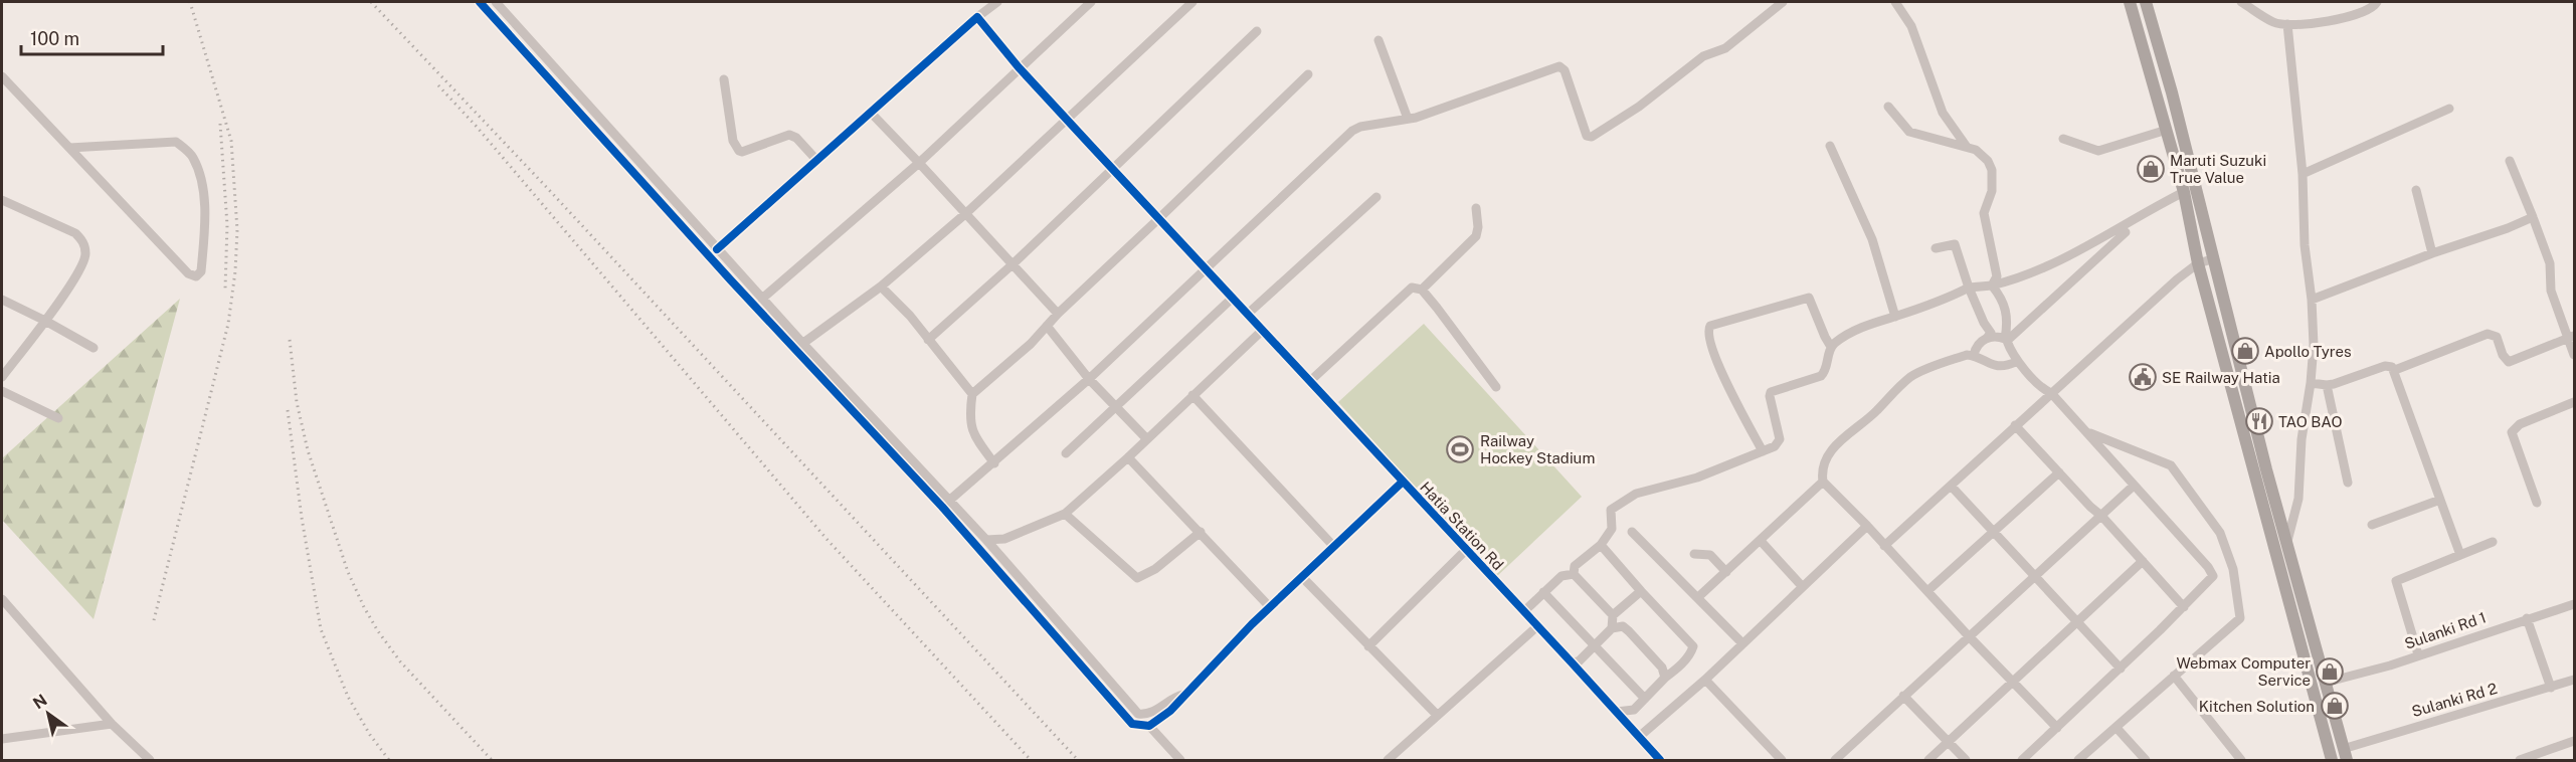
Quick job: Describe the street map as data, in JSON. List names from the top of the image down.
{
  "streets": {
    "street": ["Hatia Station Rd", "Sulanki Rd 1", "Sulanki Rd 2"]
  },
  "places": {
    "shop": [
      "Maruti Suzuki True Value",
      "Apollo Tyres",
      "Webmax Computer Service",
      "Kitchen Solution"
    ],
    "public building": ["SE Railway Hatia"],
    "restaurant": ["TAO BAO"],
    "sports": ["Railway Hockey Stadium"]
  },
  "scale_bar": "100 m",
  "north": "top left"
}
